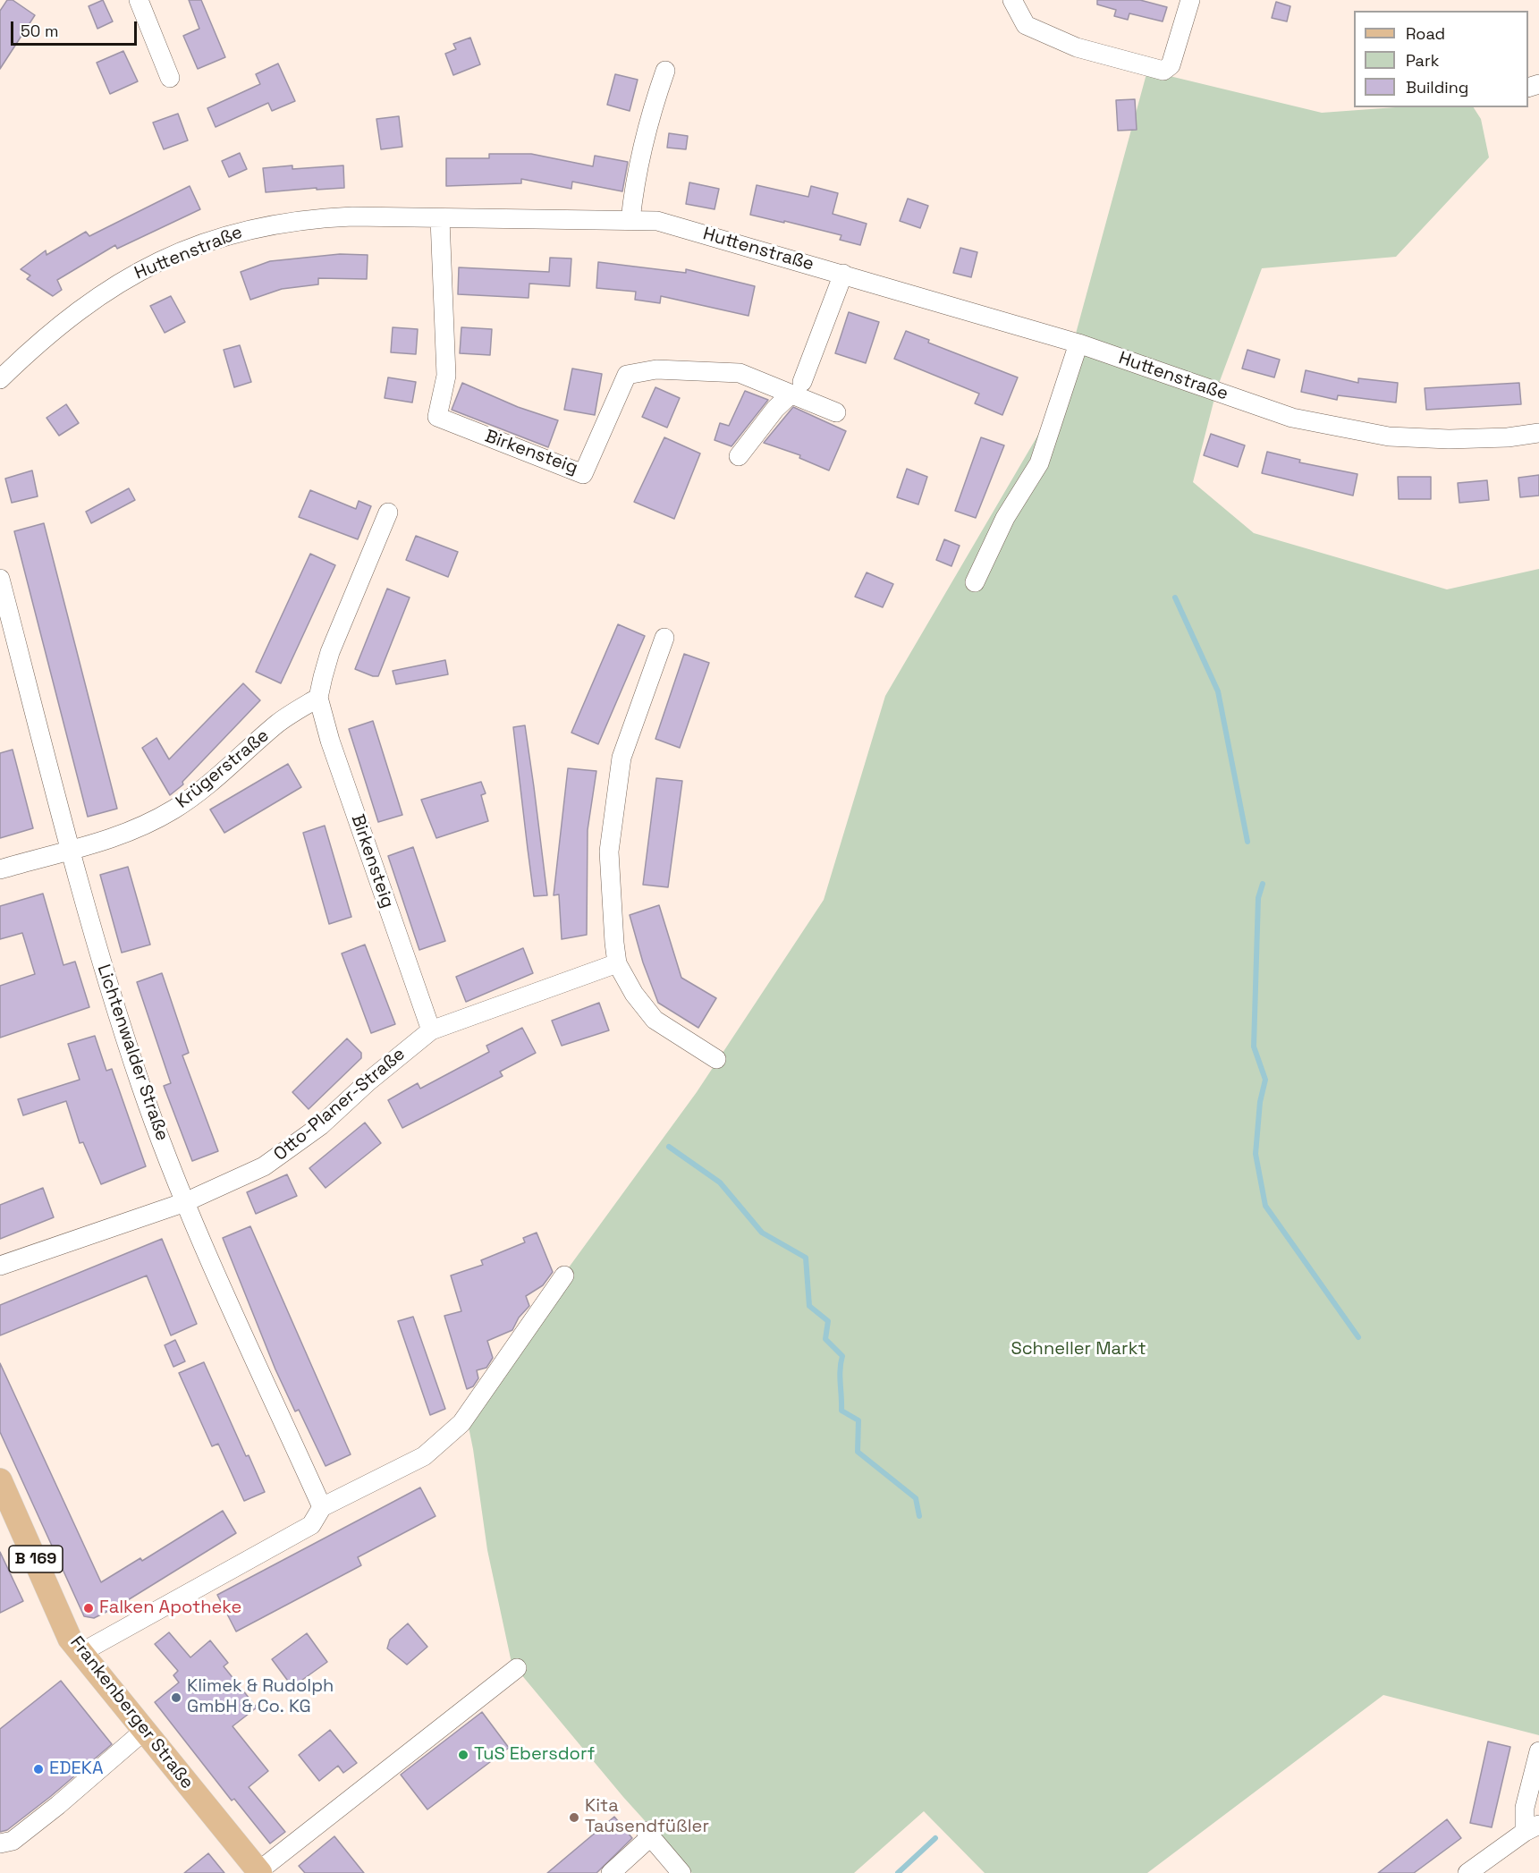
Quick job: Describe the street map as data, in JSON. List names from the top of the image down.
{
  "streets": {
    "main road": ["B 169", "Frankenberger Straße"],
    "street": [
      "Huttenstraße",
      "Birkensteig",
      "Krügerstraße",
      "Lichtenwalder Straße",
      "Otto-Planer-Straße"
    ]
  },
  "crossings": [
    ["Huttenstraße", "Birkensteig"],
    ["Birkensteig", "Krügerstraße"],
    ["Birkensteig", "Otto-Planer-Straße"],
    ["Krügerstraße", "Lichtenwalder Straße"],
    ["Lichtenwalder Straße", "Otto-Planer-Straße"]
  ],
  "parks": ["Schneller Markt"],
  "places": [
    "Falken Apotheke",
    "Klimek & Rudolph GmbH & Co. KG",
    "TuS Ebersdorf",
    "EDEKA",
    "Kita Tausendfüßler"
  ],
  "legend": ["Road", "Park", "Building"],
  "scale_bar": "50 m"
}
